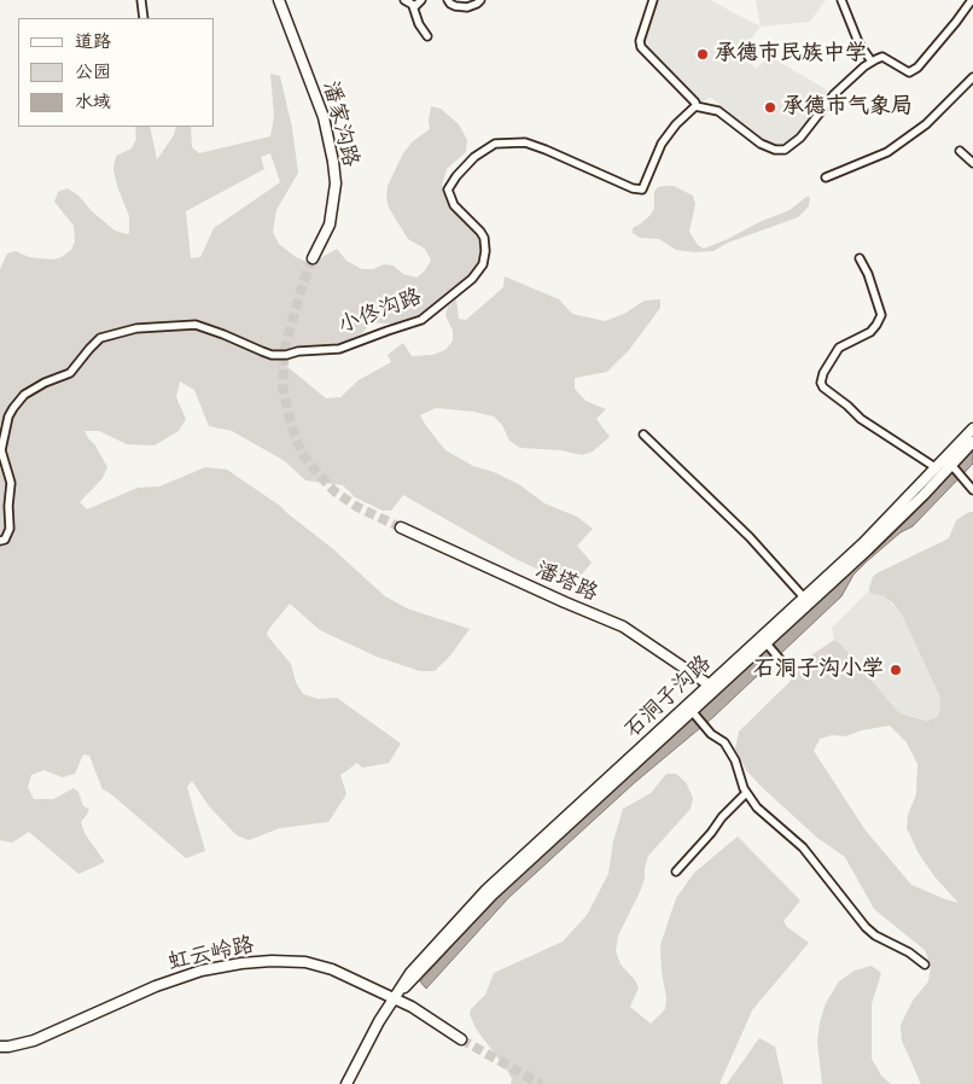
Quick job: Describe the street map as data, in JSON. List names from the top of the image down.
{
  "streets": {
    "main road": [
      "潘家沟路",
      "潘塔路",
      "石洞子沟路",
      "虹云岭路"
    ],
    "street": ["小佟沟路"]
  },
  "crossings": [
    ["潘塔路", "石洞子沟路"],
    ["石洞子沟路", "虹云岭路"]
  ],
  "places": ["承德市民族中学", "承德市气象局", "石洞子沟小学"],
  "legend": ["道路", "公园", "水域"]
}
